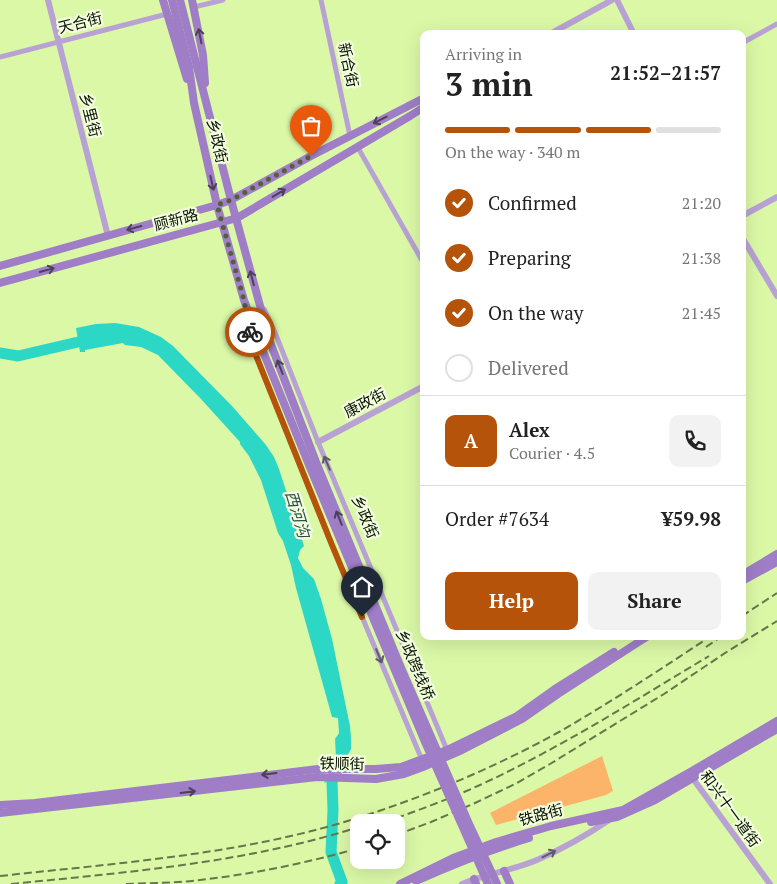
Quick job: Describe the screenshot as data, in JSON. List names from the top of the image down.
{
  "streets": {
    "main road": [
      "乡政街",
      "顾新路",
      "乡政跨线桥",
      "铁顺街",
      "铁路街"
    ],
    "street": [
      "天合街",
      "新合街",
      "乡里街",
      "康政街",
      "和兴十一道街"
    ]
  },
  "crossings": [
    ["天合街", "乡里街"],
    ["天合街", "乡政街"],
    ["新合街", "顾新路"],
    ["乡里街", "顾新路"],
    ["乡政街", "顾新路"],
    ["乡政街", "康政街"],
    ["乡政街", "乡政跨线桥"],
    ["乡政街", "铁顺街"],
    ["和兴十一道街", "铁路街"]
  ],
  "one_way": ["乡政跨线桥"],
  "water": ["西河沟"],
  "page": {
    "heading": ["3 min", "Arriving in", "21:52–21:57"],
    "panel": [
      "Alex",
      "Courier · 4.5",
      "Order #7634",
      "¥59.98"
    ],
    "bar": "On the way · 340 m",
    "list": [
      ["Confirmed", "21:20"],
      ["Preparing", "21:38"],
      ["On the way", "21:45"],
      "Delivered"
    ],
    "round": "A",
    "buttons": ["Help", "Share"]
  }
}
